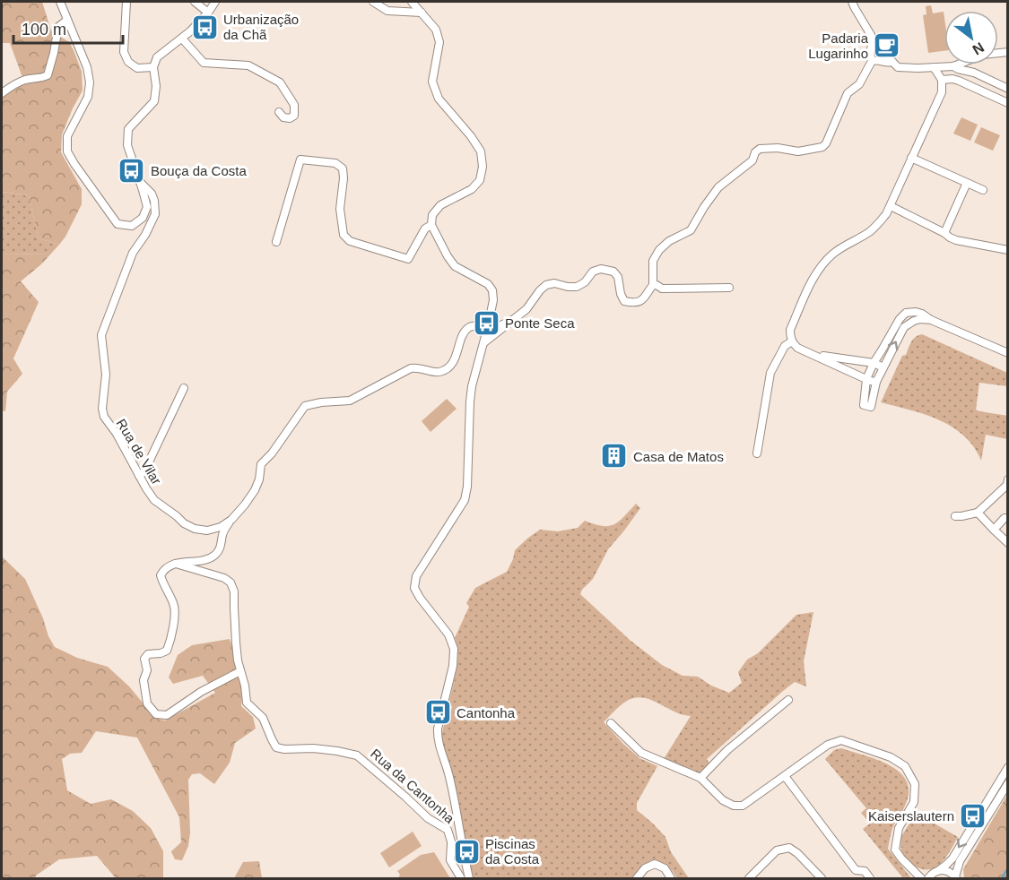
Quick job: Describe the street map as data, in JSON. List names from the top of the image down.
{
  "streets": {
    "street": ["Rua de Vilar", "Rua da Cantonha"]
  },
  "places": {
    "bus stop": [
      "Urbanização da Chã",
      "Bouça da Costa",
      "Ponte Seca",
      "Cantonha",
      "Kaiserslautern",
      "Piscinas da Costa"
    ],
    "cafe": ["Padaria Lugarinho"],
    "building": ["Casa de Matos"]
  },
  "scale_bar": "100 m",
  "north": "bottom right"
}
